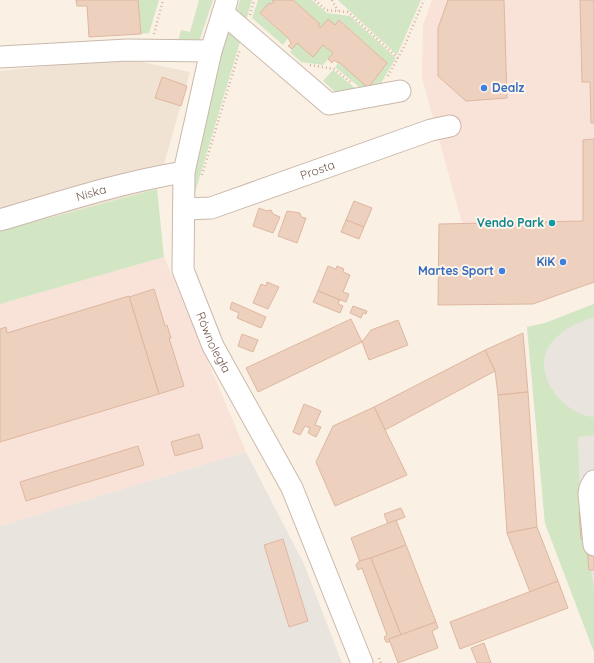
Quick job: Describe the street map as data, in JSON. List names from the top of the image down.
{
  "streets": {
    "street": ["Prosta", "Niska", "Równoległa"]
  },
  "crossings": [
    ["Prosta", "Równoległa"],
    ["Niska", "Równoległa"]
  ],
  "places": [
    "Dealz",
    "Vendo Park",
    "KiK",
    "Martes Sport"
  ]
}
